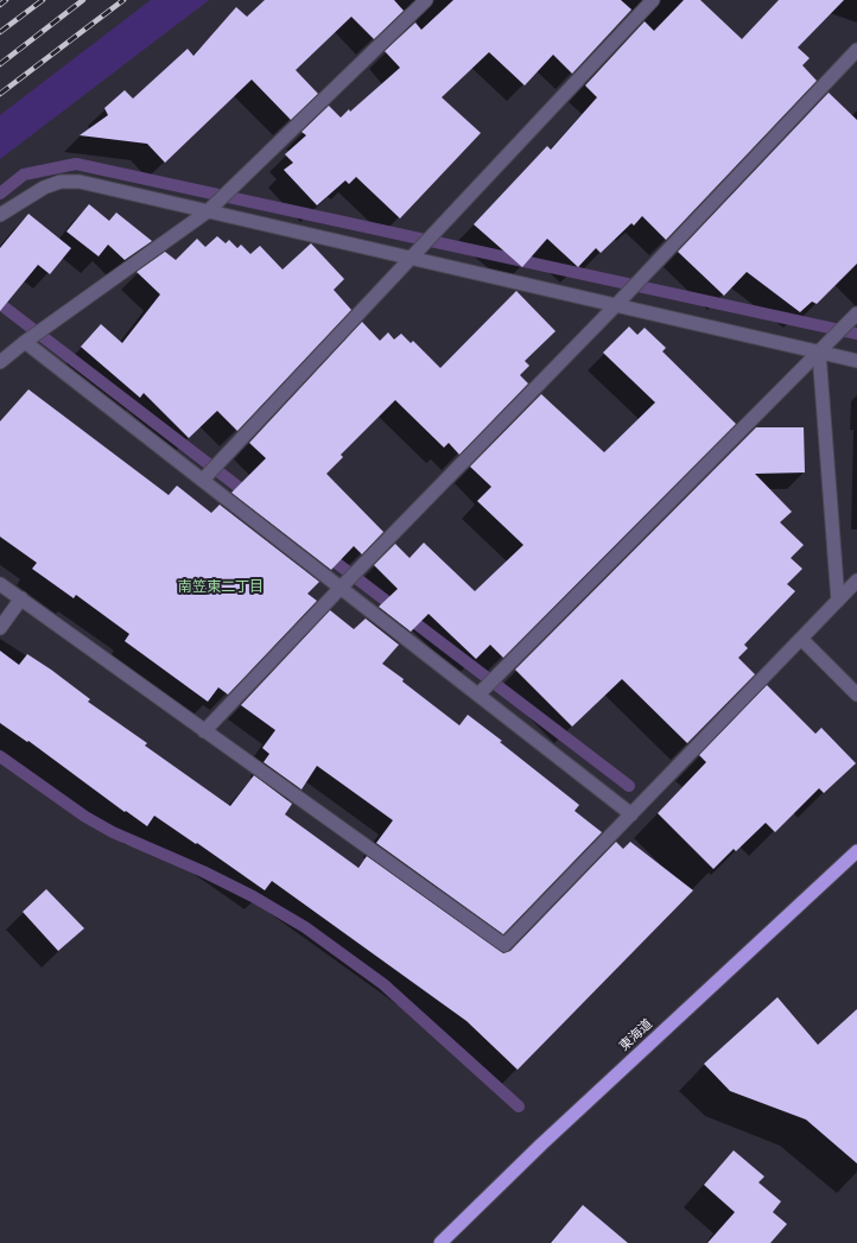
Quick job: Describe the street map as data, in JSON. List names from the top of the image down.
{
  "streets": {
    "highway": ["東海道"]
  },
  "districts": ["南笠東二丁目"]
}
